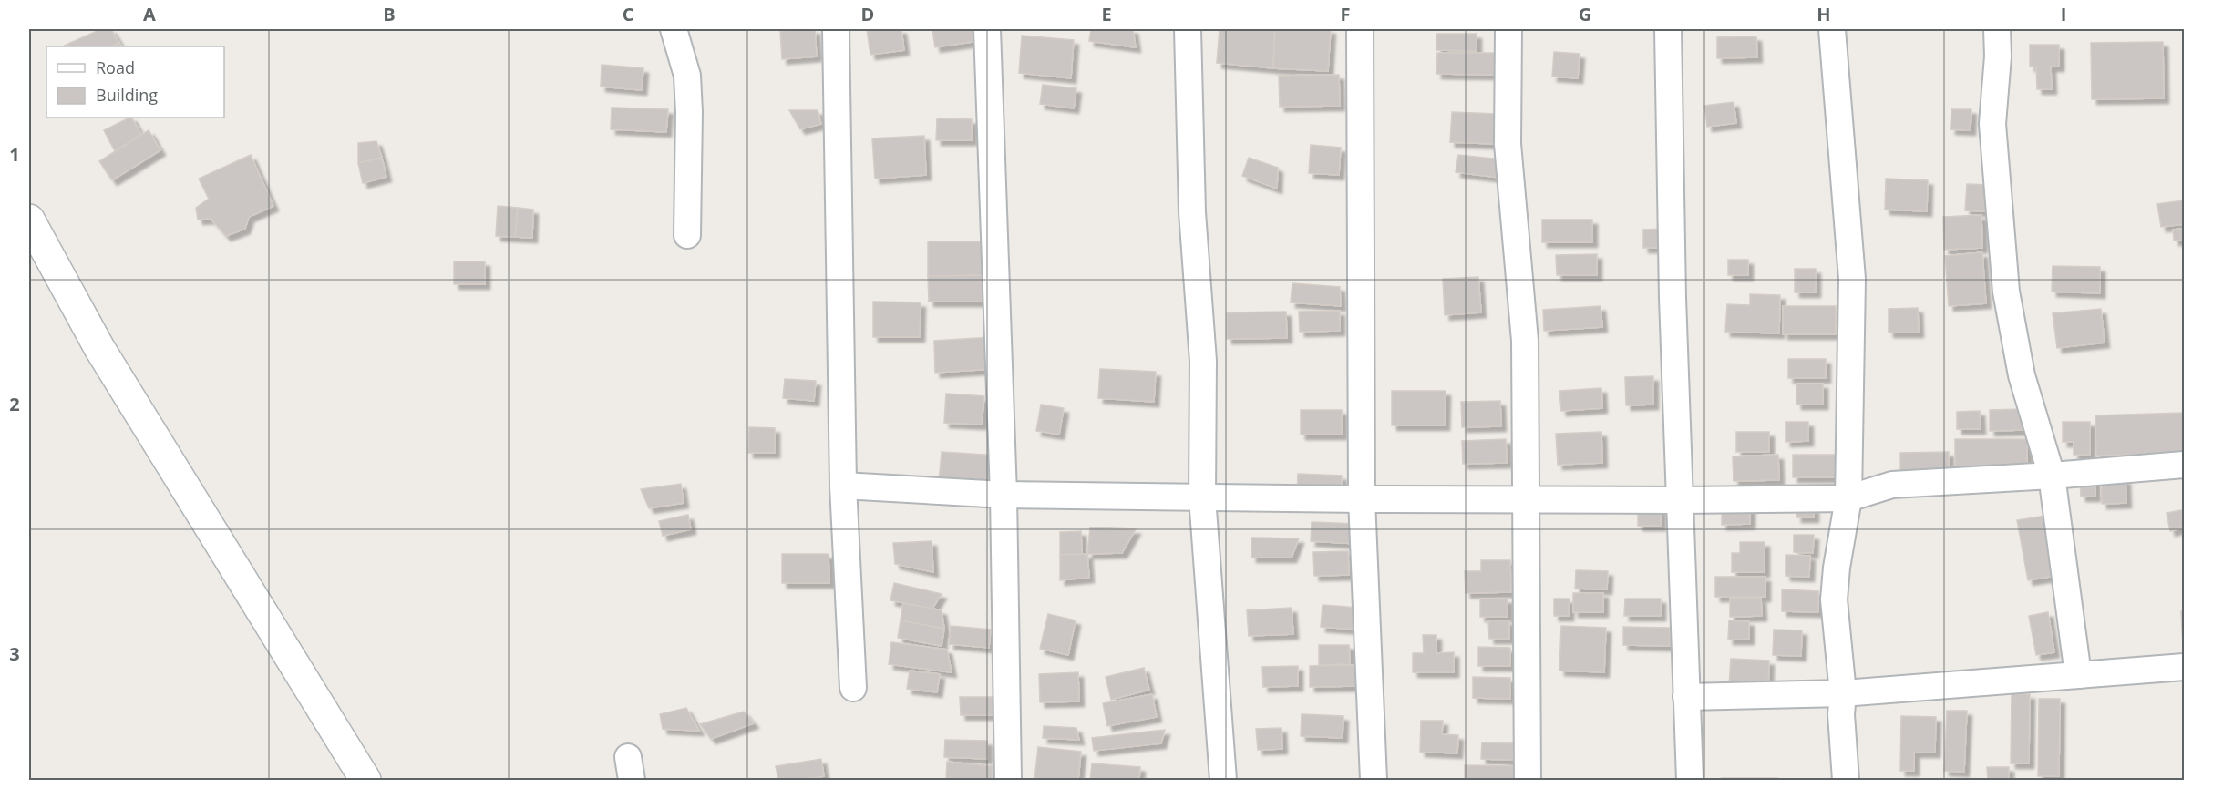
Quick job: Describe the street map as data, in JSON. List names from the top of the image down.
{
  "legend": ["Road", "Building"],
  "grid": {
    "columns": [
      "A",
      "B",
      "C",
      "D",
      "E",
      "F",
      "G",
      "H",
      "I"
    ],
    "rows": ["1", "2", "3"]
  }
}
